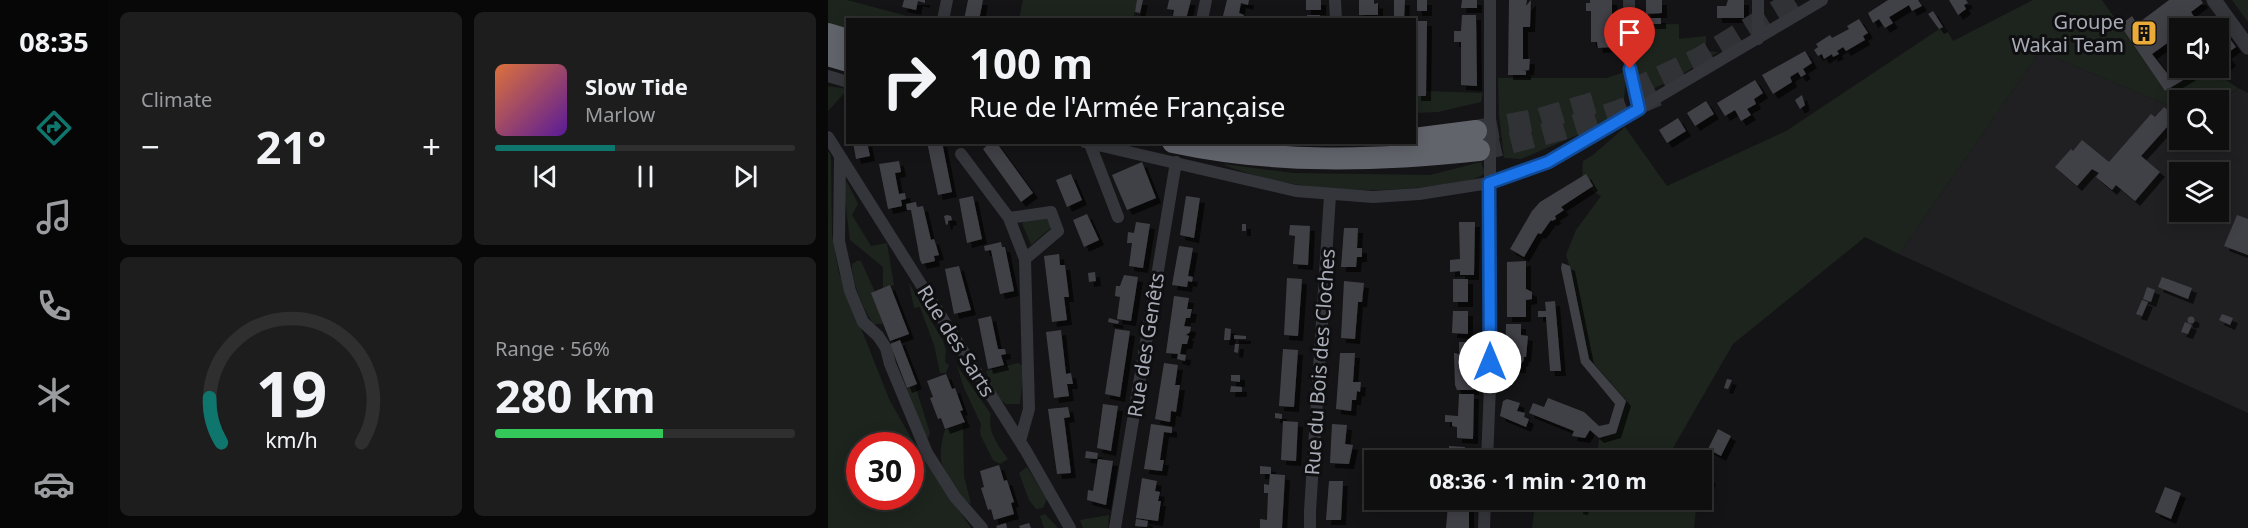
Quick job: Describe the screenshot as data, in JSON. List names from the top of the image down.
{
  "streets": {
    "street": ["Rue des Sarts", "Rue des Genêts", "Rue du Bois des Cloches"]
  },
  "places": {
    "building": ["Groupe Wakai Team"]
  },
  "page": {
    "tabs": "08:35",
    "tile": [
      "Climate",
      ["Range · 56%", "280 km"]
    ],
    "turn": ["100 m", "Rue de l'Armée Française"],
    "song": ["Slow Tide", "Marlow"],
    "heat": ["−", "21°", "+"],
    "limit": "30",
    "trip": "08:36 · 1 min · 210 m",
    "gauge": ["19", "km/h"]
  }
}
